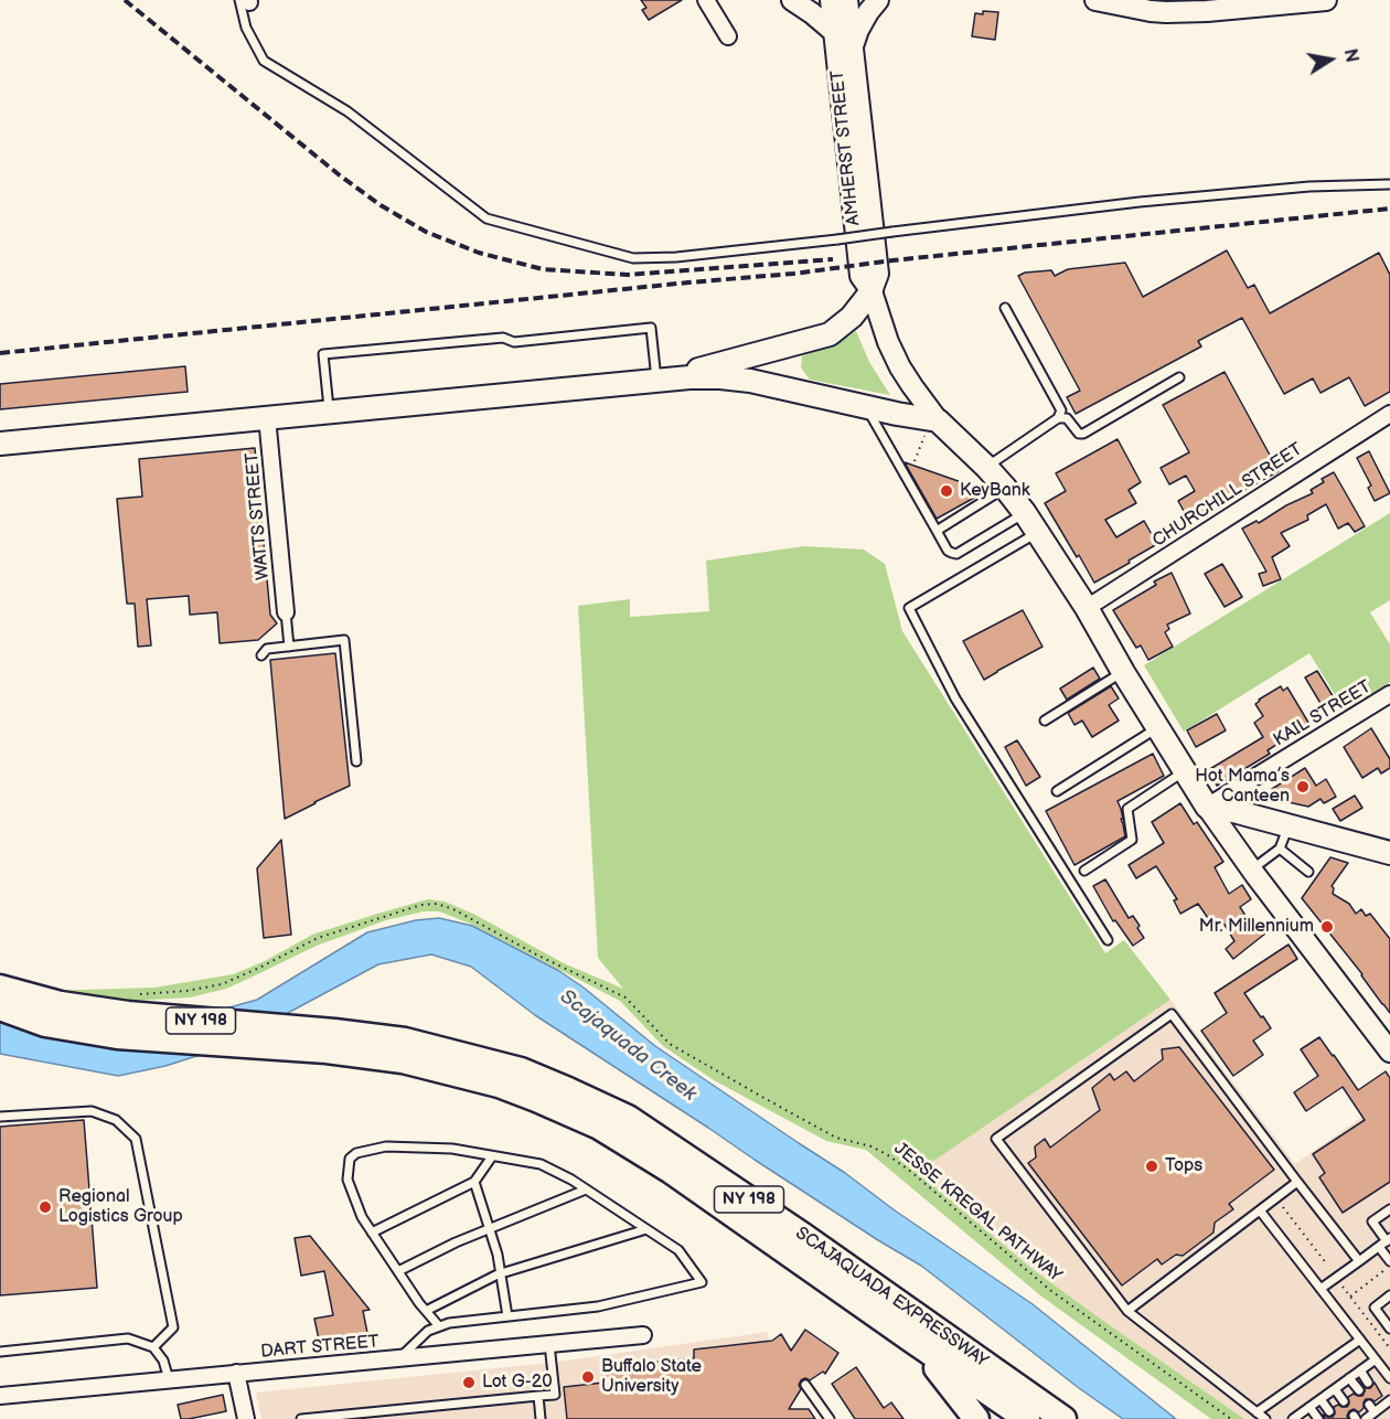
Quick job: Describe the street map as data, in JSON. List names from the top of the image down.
{
  "streets": {
    "highway": ["NY 198", "SCAJAQUADA EXPRESSWAY"],
    "street": [
      "AMHERST STREET",
      "CHURCHILL STREET",
      "WATTS STREET",
      "KAIL STREET",
      "DART STREET"
    ],
    "path": ["JESSE KREGAL PATHWAY"]
  },
  "water": ["Scajaquada Creek"],
  "places": [
    "KeyBank",
    "Hot Mama’s Canteen",
    "Mr. Millennium",
    "Tops",
    "Regional Logistics Group",
    "Buffalo State University",
    "Lot G-20"
  ],
  "north": "right"
}
